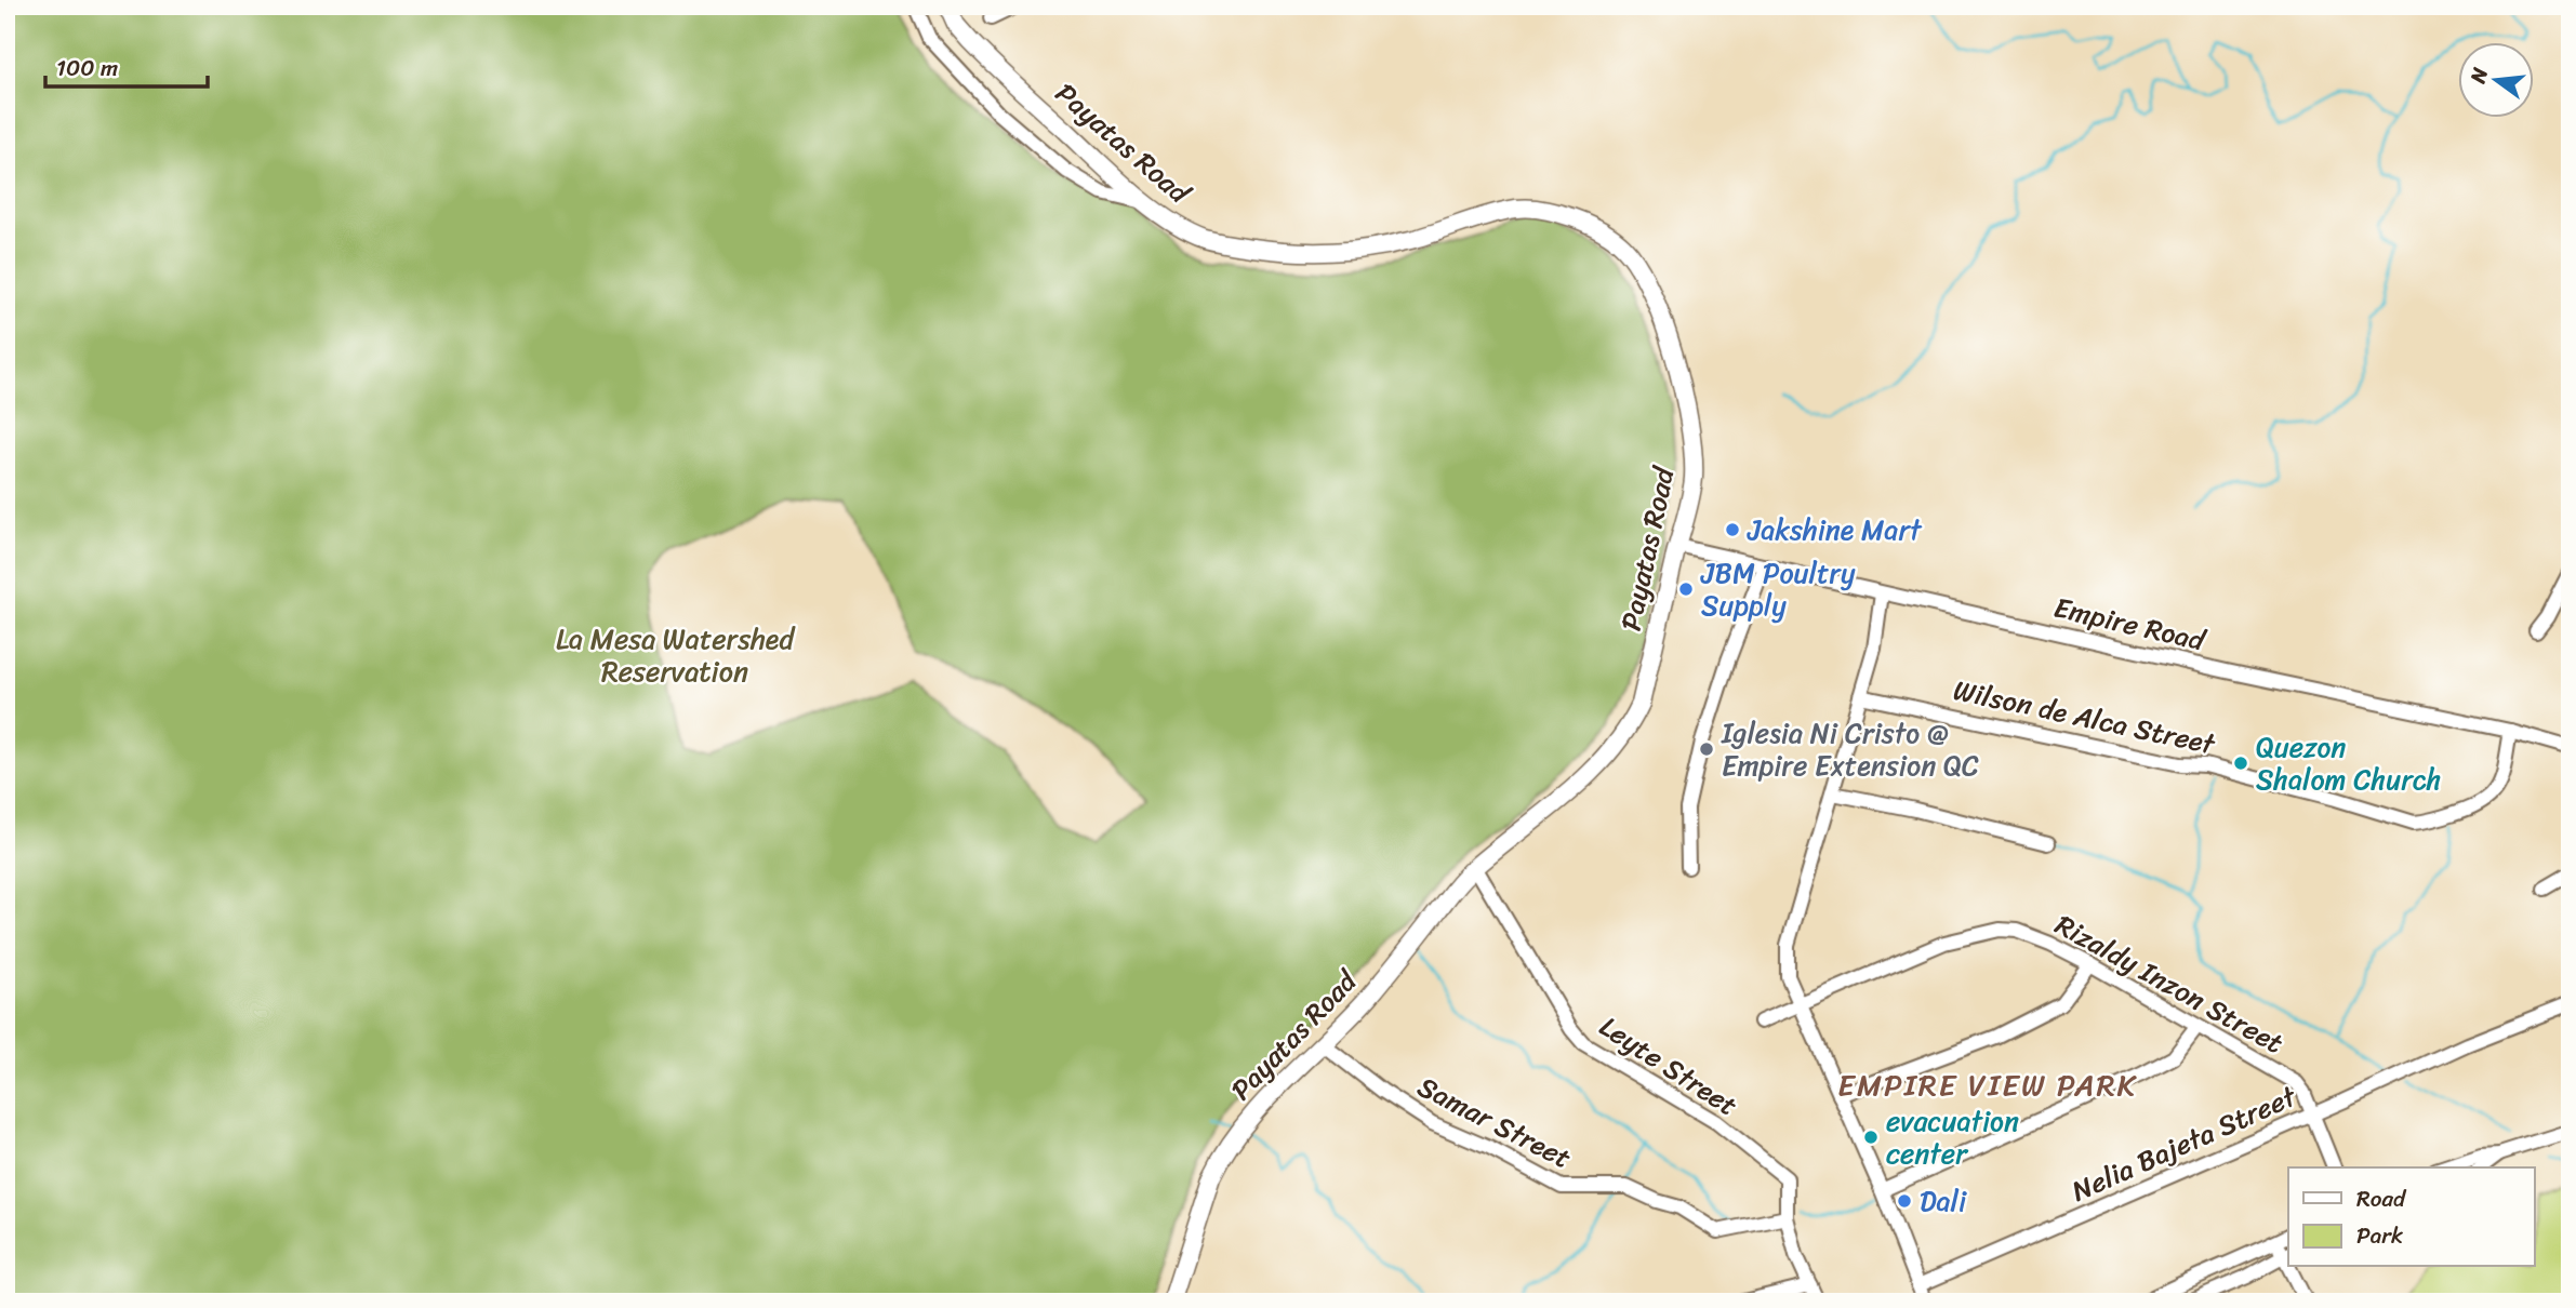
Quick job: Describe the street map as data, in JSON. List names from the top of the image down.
{
  "streets": {
    "main road": ["Payatas Road"],
    "street": [
      "Empire Road",
      "Wilson de Alca Street",
      "Rizaldy Inzon Street",
      "Leyte Street",
      "Samar Street",
      "Nelia Bajeta Street"
    ]
  },
  "crossings": [
    ["Payatas Road", "Empire Road"],
    ["Payatas Road", "Leyte Street"],
    ["Payatas Road", "Samar Street"],
    ["Empire Road", "Wilson de Alca Street"],
    ["Rizaldy Inzon Street", "Nelia Bajeta Street"],
    ["Leyte Street", "Samar Street"]
  ],
  "districts": ["EMPIRE VIEW PARK"],
  "parks": ["La Mesa Watershed Reservation"],
  "places": [
    "Jakshine Mart",
    "JBM Poultry Supply",
    "Iglesia Ni Cristo @ Empire Extension QC",
    "Quezon Shalom Church",
    "evacuation center",
    "Dali"
  ],
  "legend": ["Road", "Park"],
  "scale_bar": "100 m",
  "north": "left"
}
